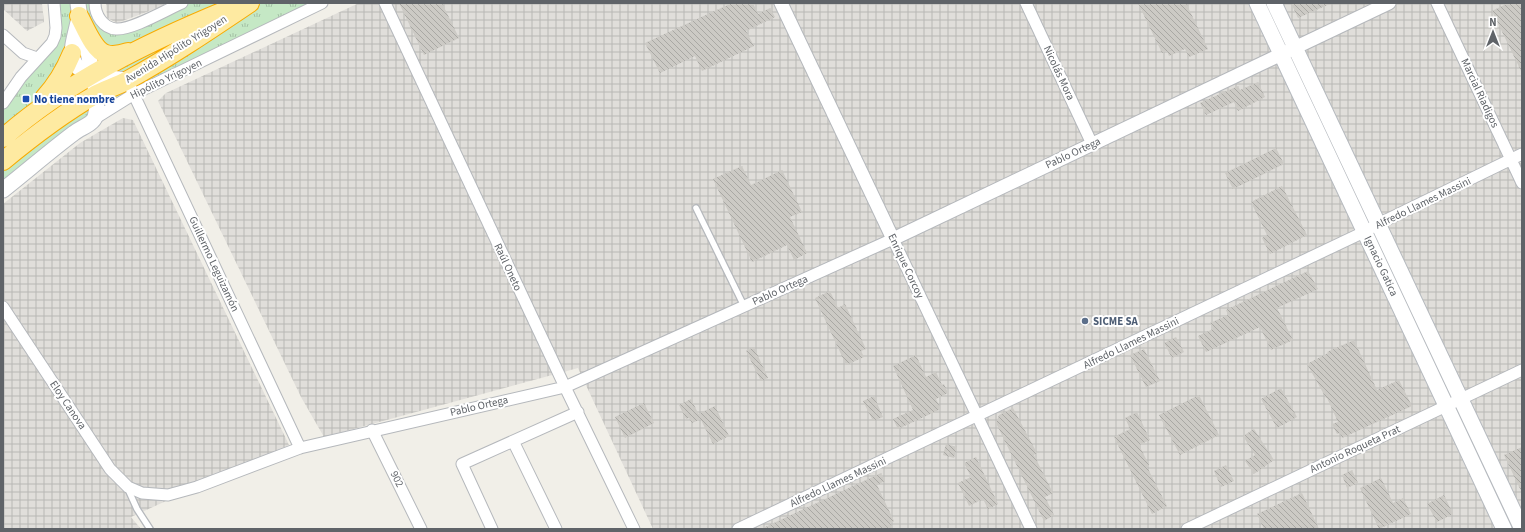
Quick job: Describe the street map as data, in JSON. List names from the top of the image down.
{
  "streets": {
    "highway": ["Avenida Hipólito Yrigoyen"],
    "main road": ["Hipólito Yrigoyen", "Ignacio Gatica"],
    "street": [
      "Nicolás Mora",
      "Marcial Riadigos",
      "Pablo Ortega",
      "Alfredo Llames Massini",
      "Guillermo Leguizamón",
      "Enrique Corcoy",
      "Raúl Oneto",
      "Eloy Canova",
      "Antonio Roqueta Prat",
      "902"
    ]
  },
  "crossings": [
    ["Avenida Hipólito Yrigoyen", "Hipólito Yrigoyen"],
    ["Avenida Hipólito Yrigoyen", "Guillermo Leguizamón"],
    ["Nicolás Mora", "Pablo Ortega"],
    ["Hipólito Yrigoyen", "Guillermo Leguizamón"],
    ["Marcial Riadigos", "Alfredo Llames Massini"],
    ["Pablo Ortega", "Guillermo Leguizamón"],
    ["Pablo Ortega", "Enrique Corcoy"],
    ["Pablo Ortega", "Ignacio Gatica"],
    ["Pablo Ortega", "Raúl Oneto"],
    ["Pablo Ortega", "Eloy Canova"],
    ["Pablo Ortega", "902"],
    ["Alfredo Llames Massini", "Enrique Corcoy"],
    ["Alfredo Llames Massini", "Ignacio Gatica"],
    ["Ignacio Gatica", "Antonio Roqueta Prat"]
  ],
  "places": {
    "transit": ["No tiene nombre"],
    "other": ["SICME SA"]
  },
  "north": "top"
}
